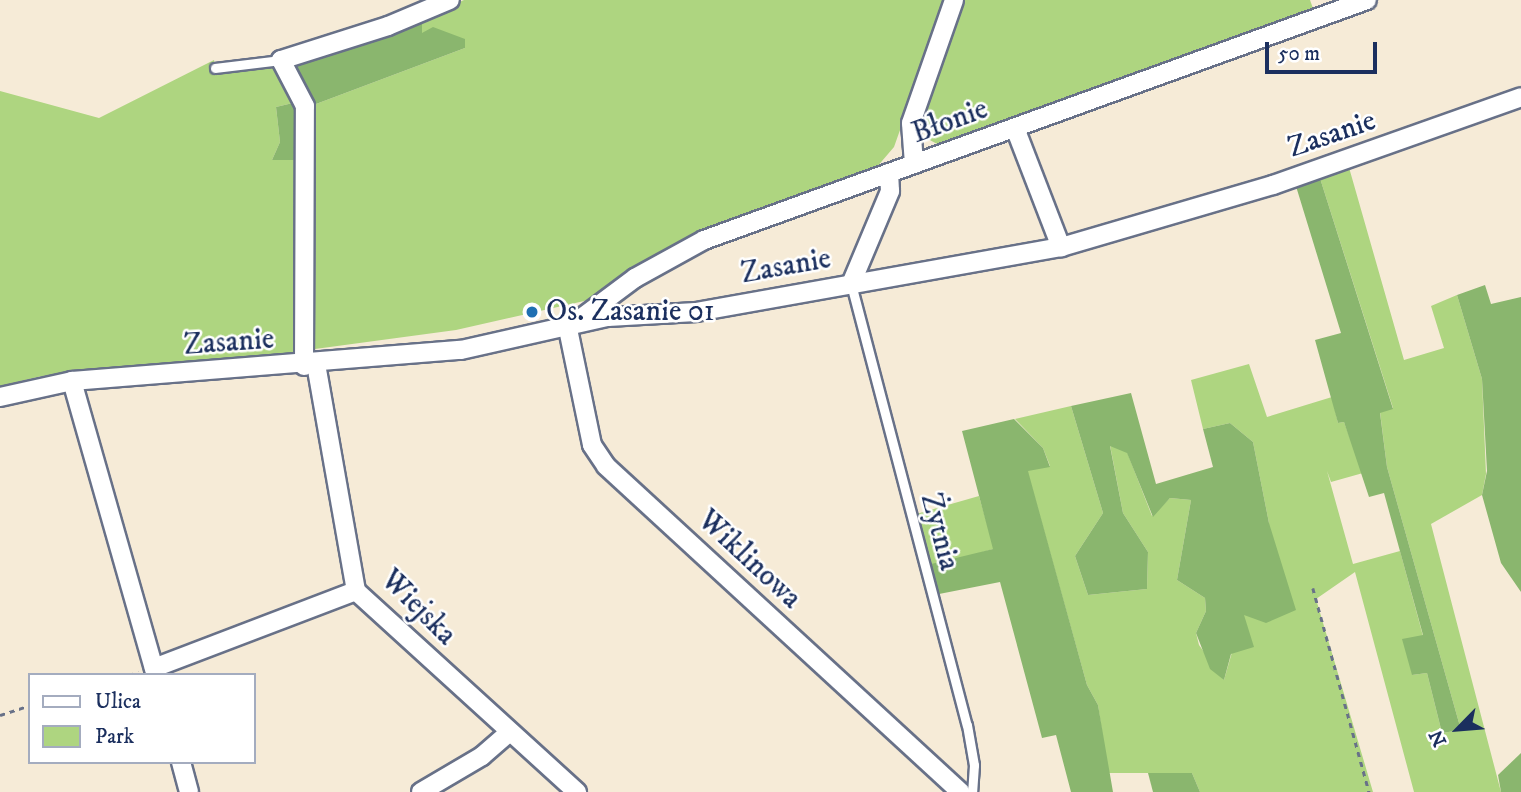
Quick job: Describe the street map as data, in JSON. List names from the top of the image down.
{
  "streets": {
    "street": [
      "Błonie",
      "Zasanie",
      "Wiklinowa",
      "Wiejska"
    ],
    "lane": ["Żytnia"]
  },
  "crossings": [
    ["Błonie", "Zasanie"],
    ["Błonie", "Wiklinowa"],
    ["Zasanie", "Żytnia"],
    ["Zasanie", "Wiklinowa"],
    ["Zasanie", "Wiejska"]
  ],
  "places": ["Os. Zasanie 01"],
  "legend": ["Ulica", "Park"],
  "scale_bar": "50 m",
  "north": "bottom left"
}
